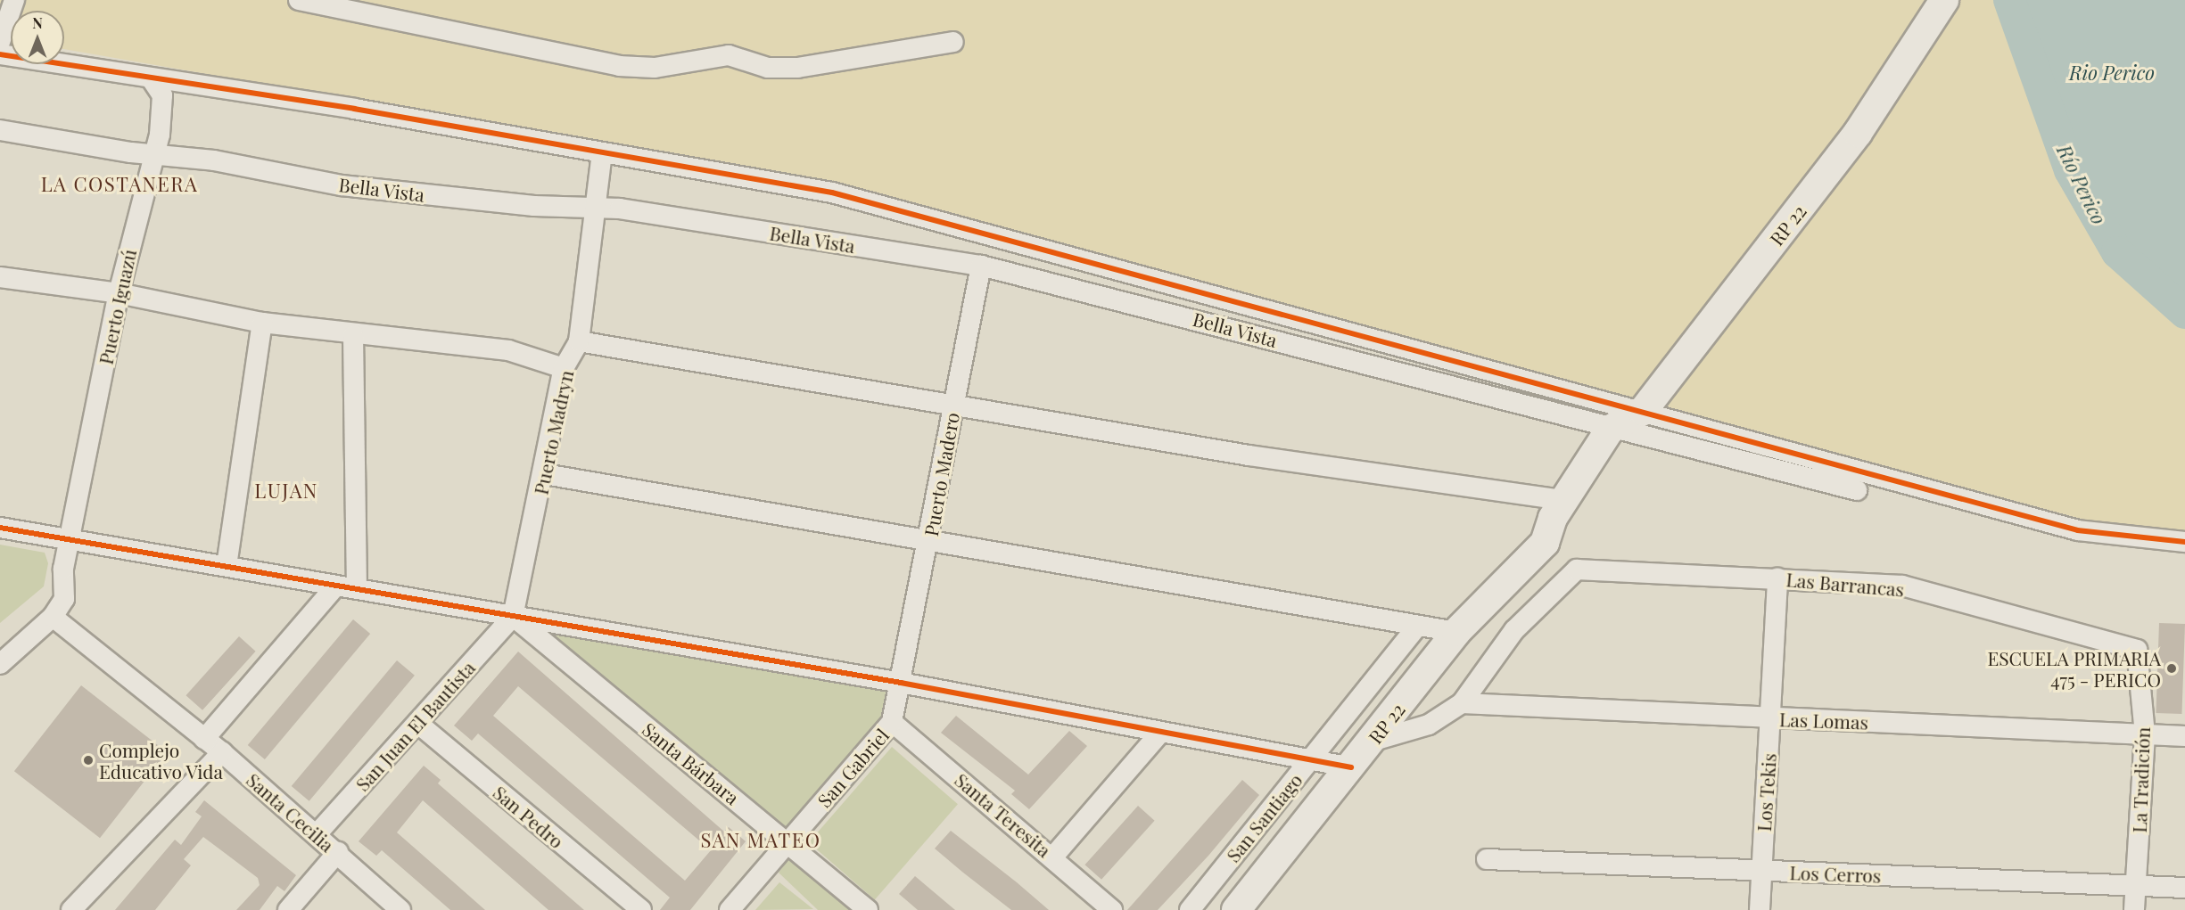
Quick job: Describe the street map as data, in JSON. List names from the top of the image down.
{
  "streets": {
    "street": [
      "Bella Vista",
      "RP 22",
      "Puerto Iguazú",
      "Puerto Madryn",
      "Puerto Madero",
      "Las Barrancas",
      "Las Lomas",
      "San Juan El Bautista",
      "Santa Bárbara",
      "San Gabriel",
      "La Tradición",
      "Los Tekis",
      "Santa Cecilia",
      "Santa Teresita",
      "San Pedro",
      "San Santiago",
      "Los Cerros"
    ]
  },
  "crossings": [
    ["Bella Vista", "RP 22"],
    ["Bella Vista", "Puerto Iguazú"],
    ["Bella Vista", "Puerto Madryn"],
    ["Bella Vista", "Puerto Madero"],
    ["Puerto Iguazú", "Santa Cecilia"],
    ["Puerto Madryn", "San Juan El Bautista"],
    ["Puerto Madryn", "Santa Bárbara"],
    ["Puerto Madero", "San Gabriel"],
    ["Puerto Madero", "Santa Teresita"],
    ["Las Barrancas", "Las Lomas"],
    ["Las Barrancas", "La Tradición"],
    ["Las Barrancas", "Los Tekis"],
    ["Las Lomas", "La Tradición"],
    ["Las Lomas", "Los Tekis"],
    ["San Juan El Bautista", "Santa Bárbara"],
    ["San Juan El Bautista", "Santa Cecilia"],
    ["San Juan El Bautista", "San Pedro"],
    ["Santa Bárbara", "San Gabriel"],
    ["San Gabriel", "Santa Teresita"],
    ["La Tradición", "Los Cerros"],
    ["Los Tekis", "Los Cerros"]
  ],
  "districts": ["LA COSTANERA", "LUJAN", "SAN MATEO"],
  "water": ["Rio Perico", "Río Perico"],
  "places": ["ESCUELA PRIMARIA 475 - PERICO", "Complejo Educativo Vida"],
  "north": "top"
}
